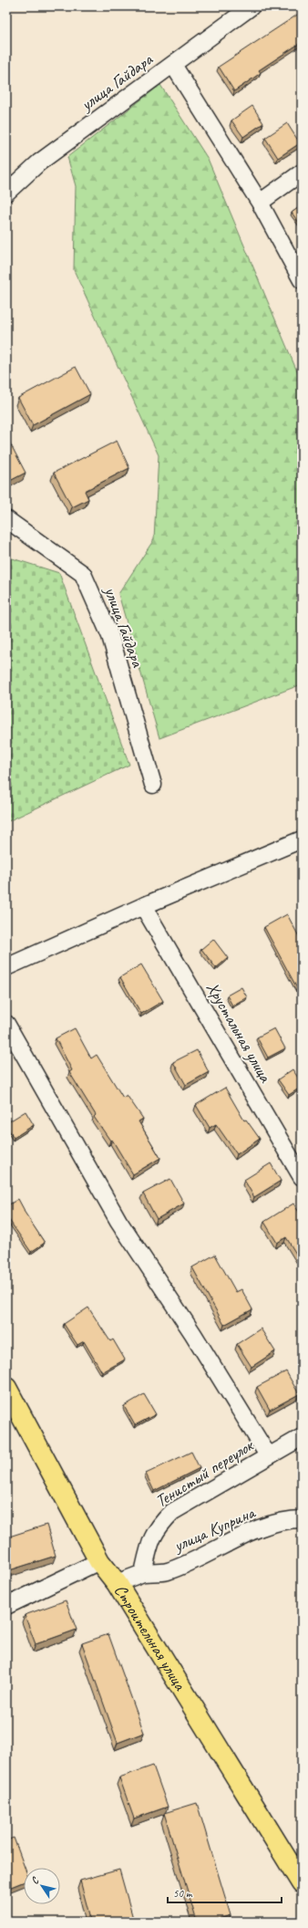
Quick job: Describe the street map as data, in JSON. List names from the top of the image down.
{
  "streets": {
    "main road": ["Строительная улица"],
    "street": [
      "улица Гайдара",
      "Хрустальная улица",
      "Тенистый переулок",
      "улица Куприна"
    ]
  },
  "crossings": [
    ["Тенистый переулок", "улица Куприна"]
  ],
  "scale_bar": "50 m",
  "north": "top left"
}
